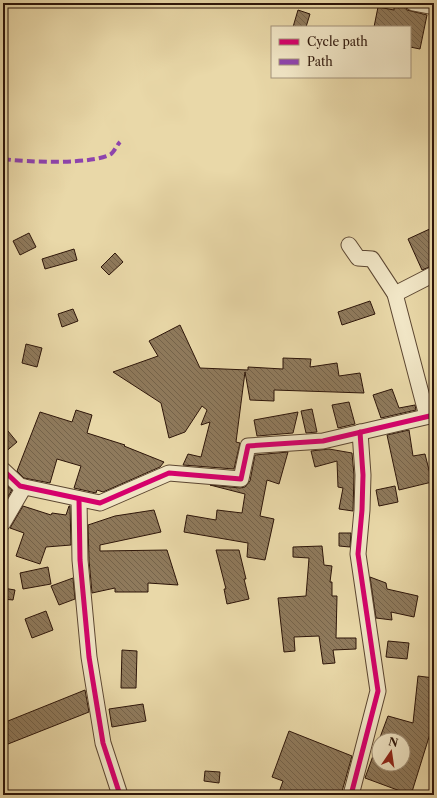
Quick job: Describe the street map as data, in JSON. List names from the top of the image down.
{
  "legend": ["Cycle path", "Path"],
  "north": "top"
}
